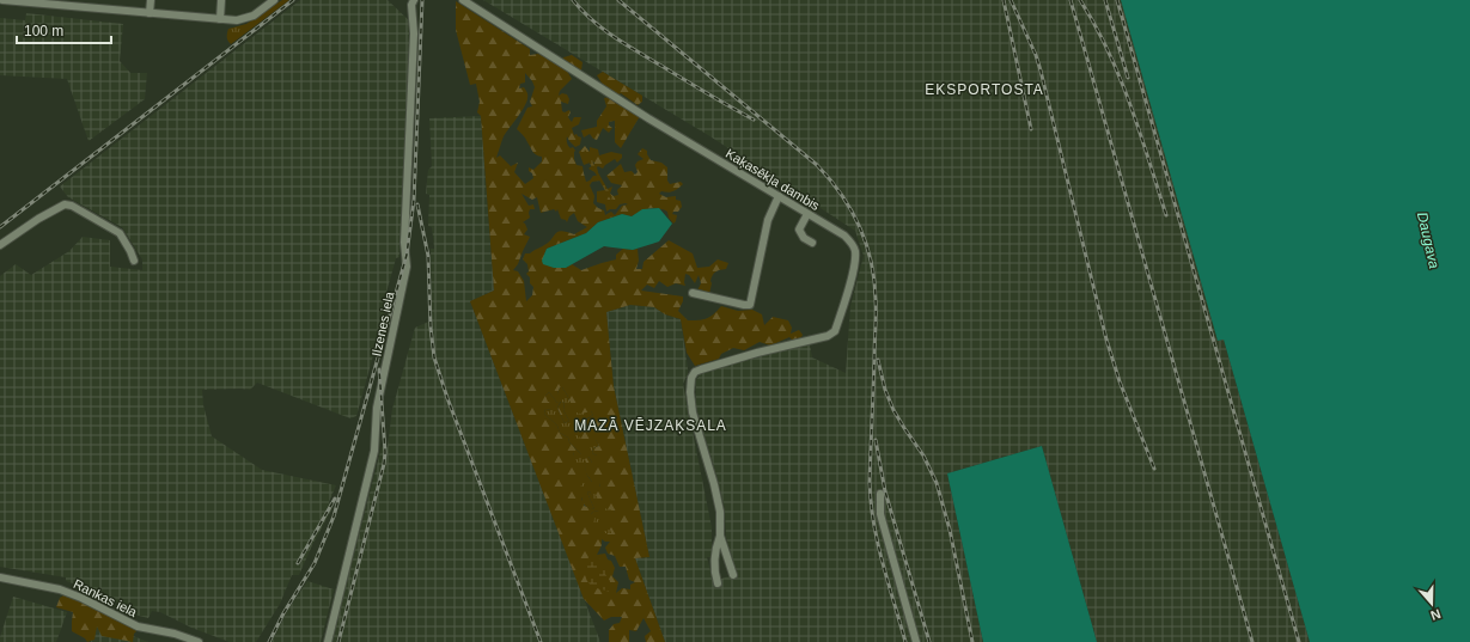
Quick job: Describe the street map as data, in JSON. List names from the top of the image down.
{
  "streets": {
    "street": ["Kaķasēkļa dambis", "Ilzenes iela", "Rankas iela"]
  },
  "districts": ["EKSPORTOSTA", "MAZĀ VĒJZAĶSALA"],
  "water": ["Daugava"],
  "scale_bar": "100 m",
  "north": "bottom"
}
